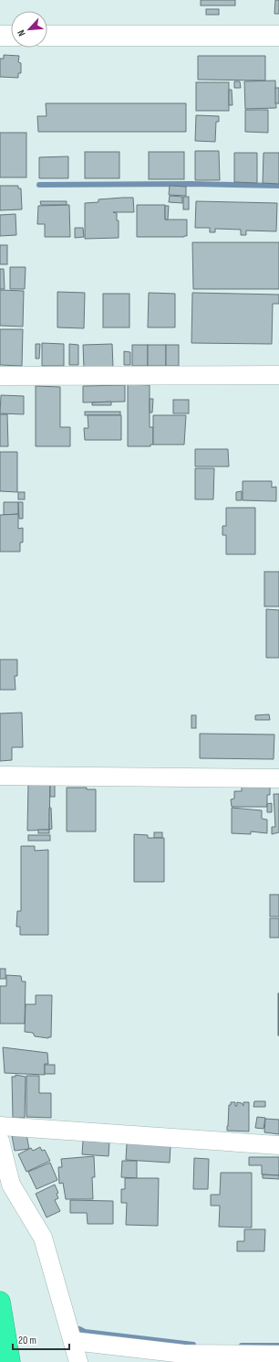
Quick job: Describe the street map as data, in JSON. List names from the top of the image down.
{
  "scale_bar": "20 m",
  "north": "bottom left"
}
